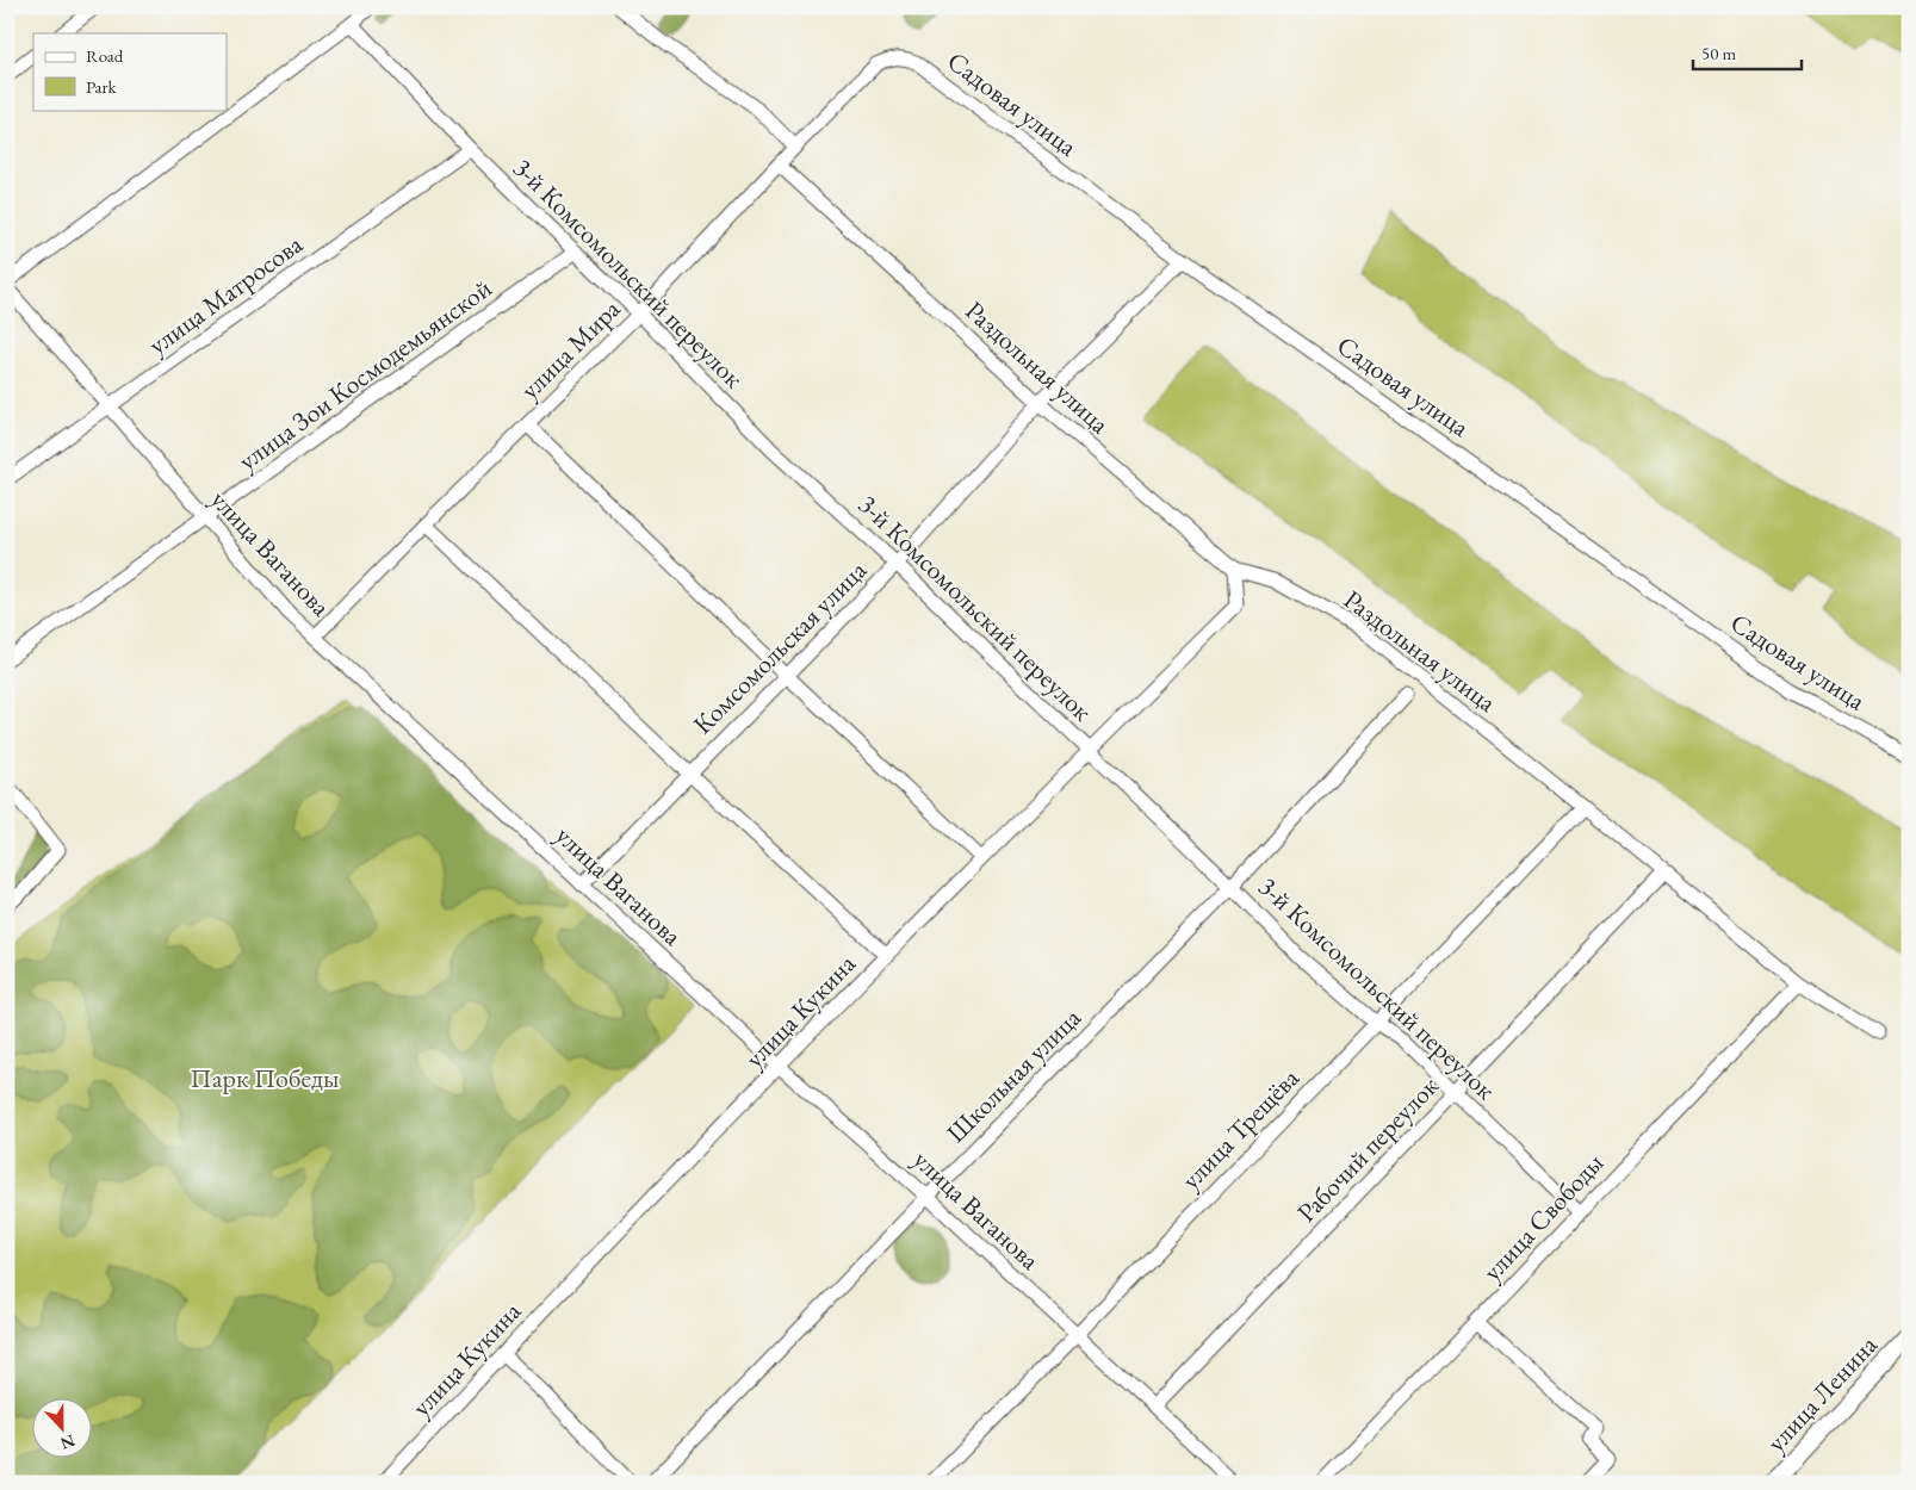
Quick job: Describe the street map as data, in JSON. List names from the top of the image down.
{
  "streets": {
    "street": [
      "Садовая улица",
      "3-й Комсомольский переулок",
      "улица Матросова",
      "улица Мира",
      "Раздольная улица",
      "улица Зои Космодемьянской",
      "улица Ваганова",
      "Комсомольская улица",
      "улица Кукина",
      "Школьная улица",
      "улица Трещёва",
      "Рабочий переулок",
      "улица Свободы",
      "улица Ленина"
    ]
  },
  "crossings": [
    ["Садовая улица", "улица Мира"],
    ["Садовая улица", "Комсомольская улица"],
    ["3-й Комсомольский переулок", "улица Матросова"],
    ["3-й Комсомольский переулок", "улица Мира"],
    ["3-й Комсомольский переулок", "улица Зои Космодемьянской"],
    ["3-й Комсомольский переулок", "Комсомольская улица"],
    ["3-й Комсомольский переулок", "улица Кукина"],
    ["3-й Комсомольский переулок", "Школьная улица"],
    ["3-й Комсомольский переулок", "улица Трещёва"],
    ["3-й Комсомольский переулок", "Рабочий переулок"],
    ["3-й Комсомольский переулок", "улица Свободы"],
    ["улица Матросова", "улица Ваганова"],
    ["улица Мира", "Раздольная улица"],
    ["улица Мира", "улица Ваганова"],
    ["Раздольная улица", "Комсомольская улица"],
    ["Раздольная улица", "улица Кукина"],
    ["Раздольная улица", "улица Трещёва"],
    ["Раздольная улица", "Рабочий переулок"],
    ["Раздольная улица", "улица Свободы"],
    ["улица Зои Космодемьянской", "улица Ваганова"],
    ["улица Ваганова", "Комсомольская улица"],
    ["улица Ваганова", "улица Кукина"],
    ["улица Ваганова", "Школьная улица"],
    ["улица Ваганова", "улица Трещёва"],
    ["улица Ваганова", "Рабочий переулок"]
  ],
  "parks": ["Парк Победы"],
  "legend": ["Road", "Park"],
  "scale_bar": "50 m",
  "north": "bottom"
}
